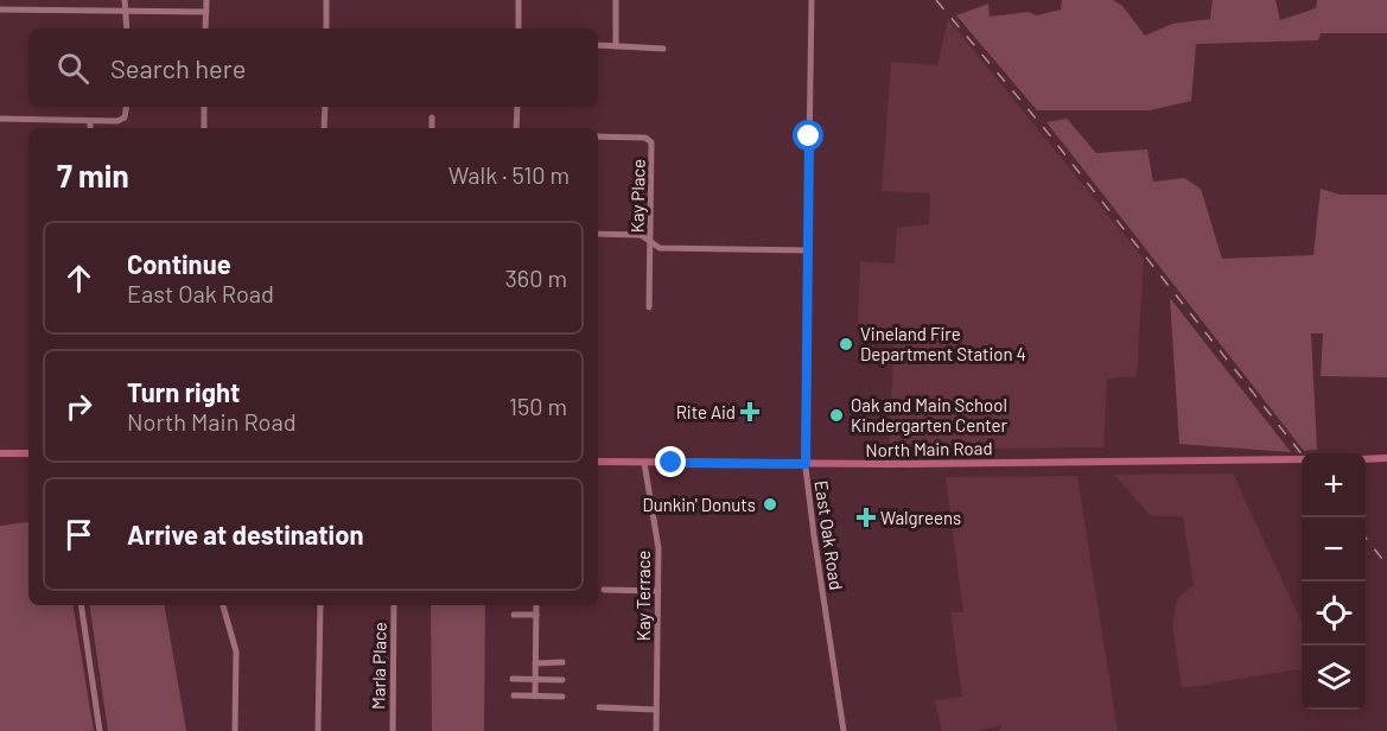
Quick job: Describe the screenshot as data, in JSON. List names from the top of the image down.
{
  "streets": {
    "main road": ["North Main Road"],
    "street": [
      "Kay Place",
      "East Oak Road",
      "Kay Terrace",
      "Marla Place"
    ]
  },
  "crossings": [
    ["North Main Road", "East Oak Road"],
    ["North Main Road", "Kay Terrace"]
  ],
  "places": {
    "other": ["Vineland Fire Department Station 4", "Oak and Main School Kindergarten Center", "Dunkin' Donuts"],
    "health": ["Rite Aid", "Walgreens"]
  },
  "page": {
    "search": "Search here",
    "heading": ["7 min", "Walk · 510 m"],
    "list": [
      ["Continue", "East Oak Road", "360 m"],
      ["Turn right", "North Main Road", "150 m"],
      "Arrive at destination"
    ],
    "map_buttons": ["+", "−"]
  }
}
